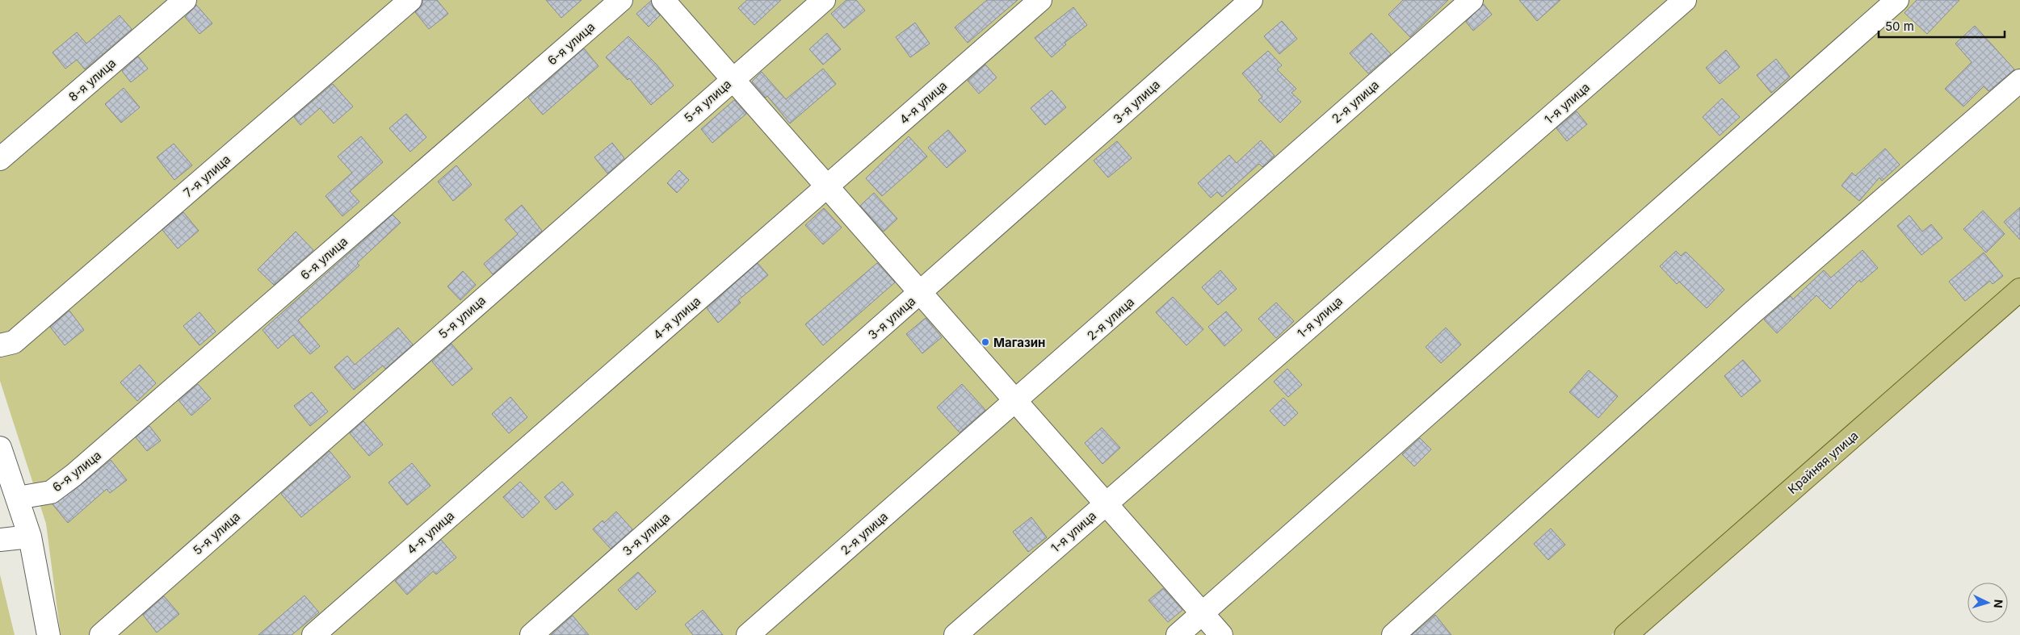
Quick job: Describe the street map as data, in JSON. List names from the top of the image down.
{
  "streets": {
    "main road": ["Крайняя улица"],
    "street": [
      "6-я улица",
      "8-я улица",
      "5-я улица",
      "3-я улица",
      "2-я улица",
      "4-я улица",
      "1-я улица",
      "7-я улица"
    ]
  },
  "places": ["Магазин"],
  "scale_bar": "50 m",
  "north": "right"
}
